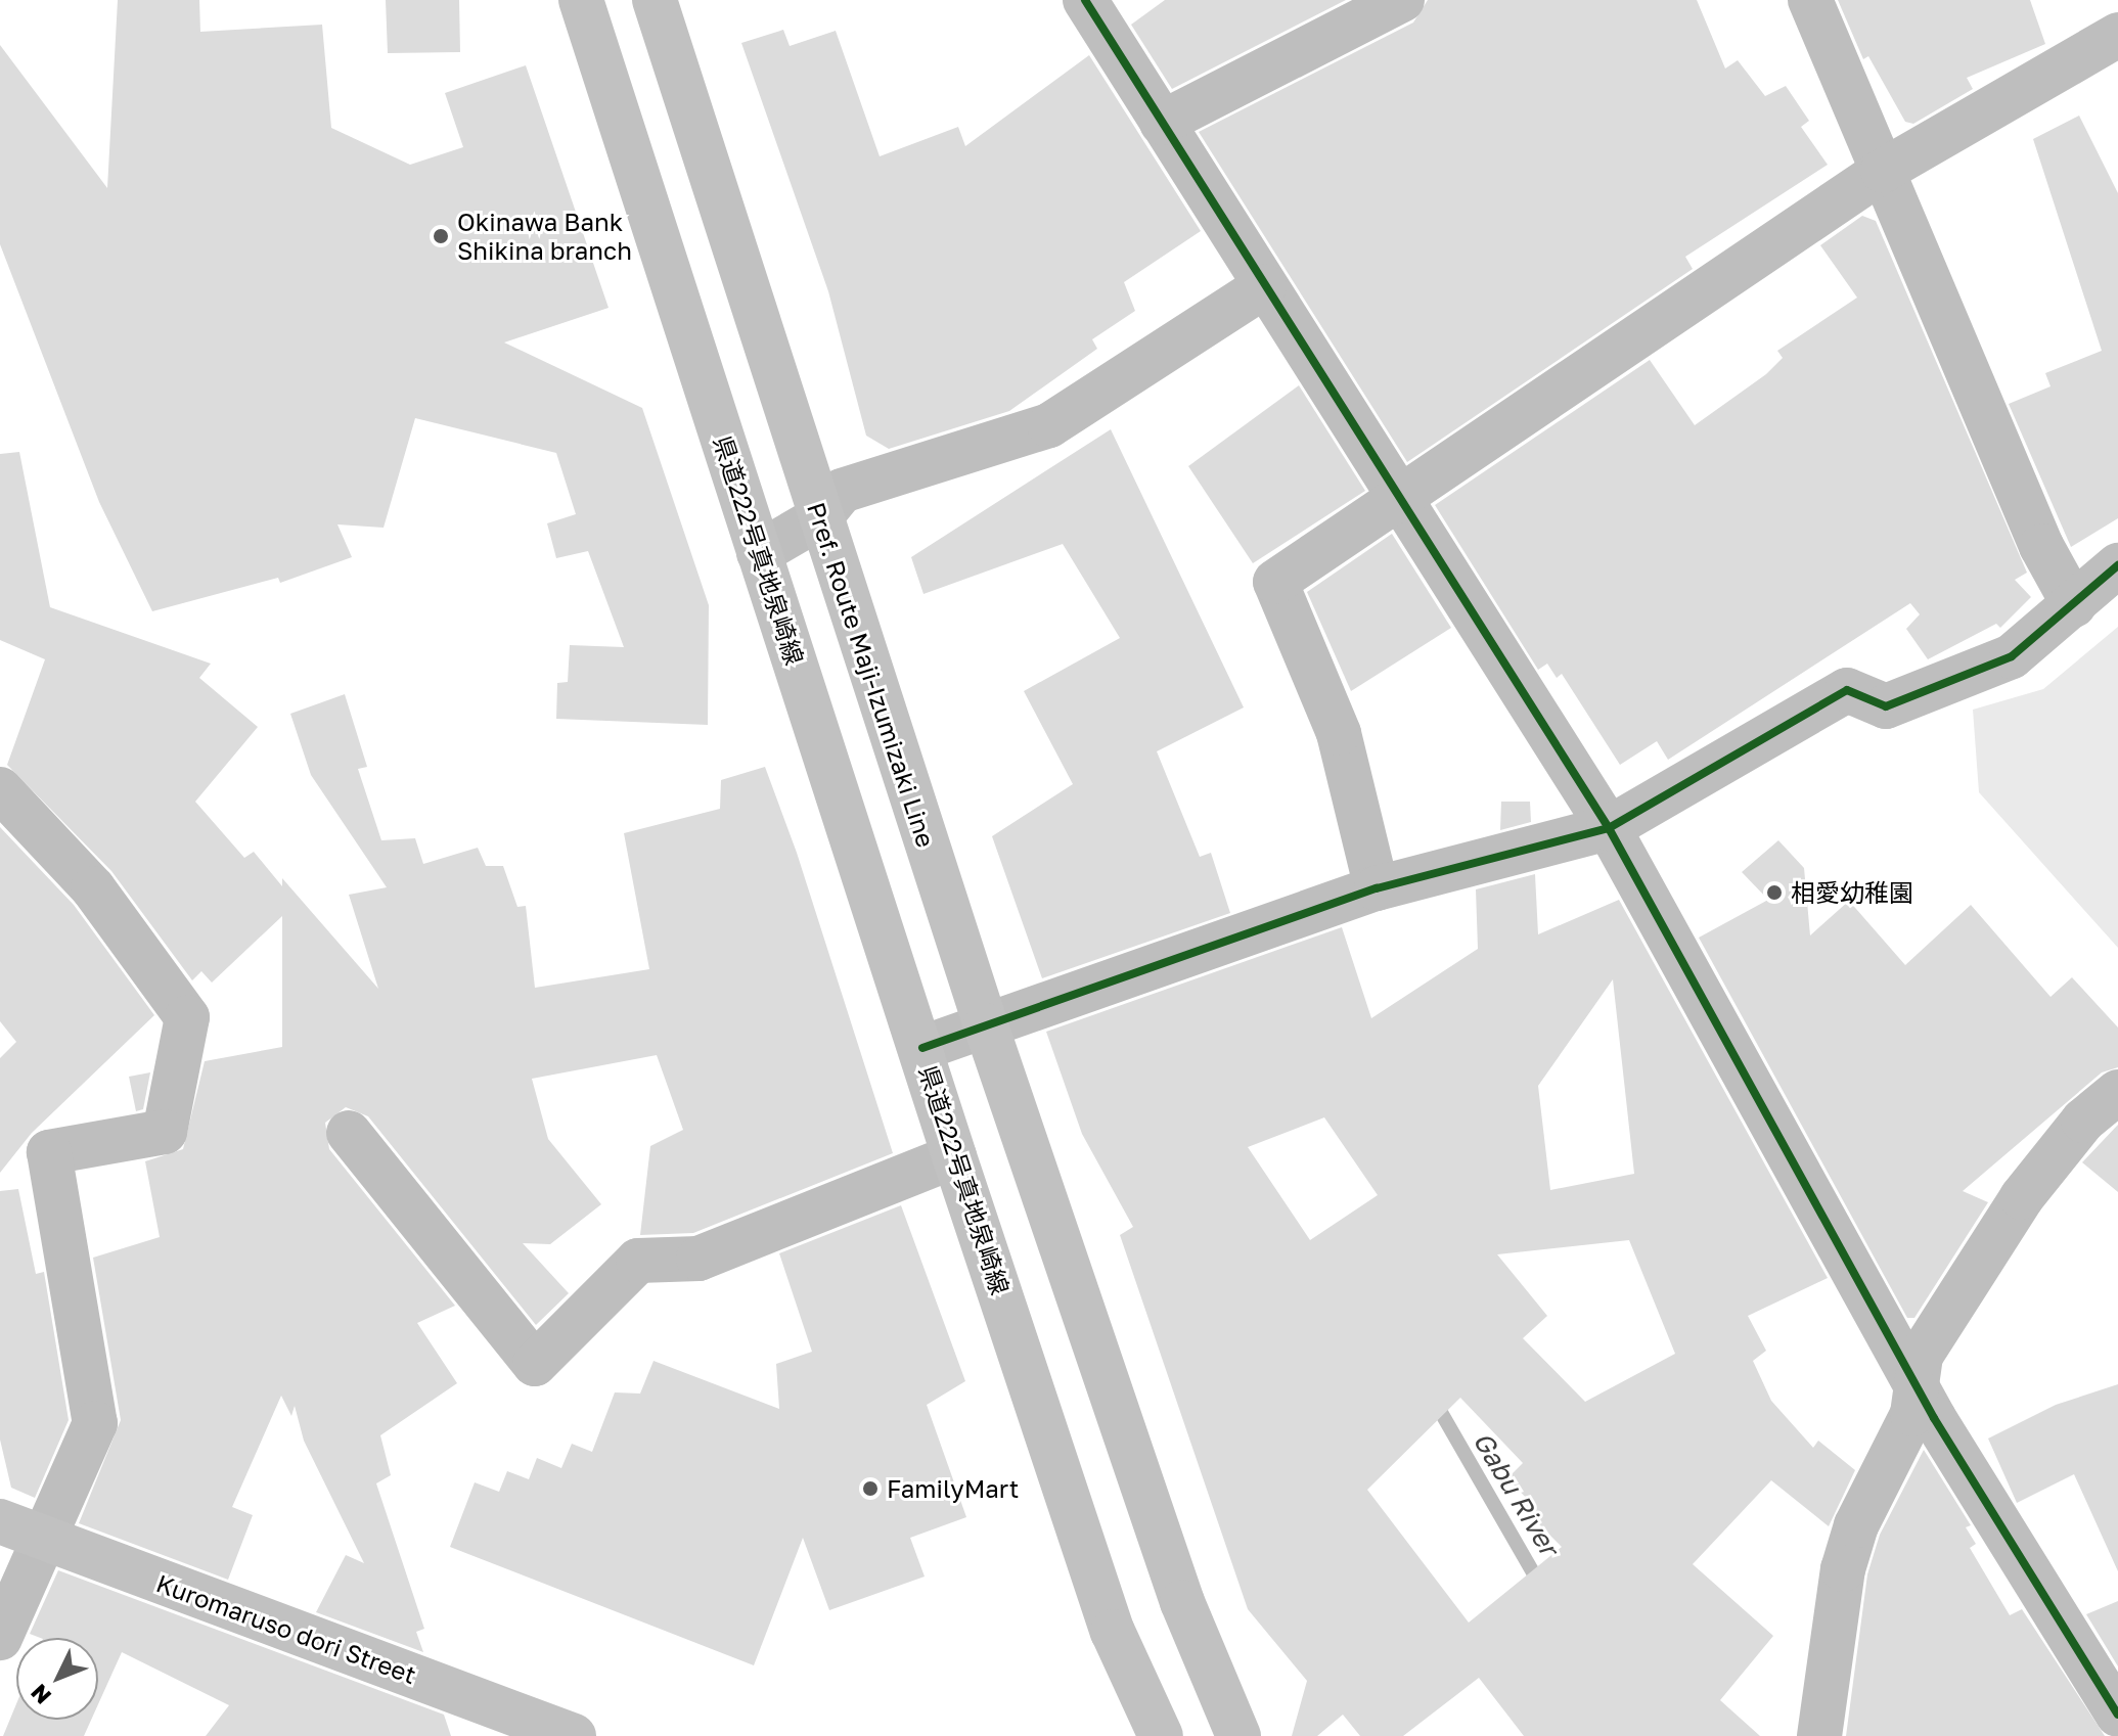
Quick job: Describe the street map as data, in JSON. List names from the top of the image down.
{
  "streets": {
    "main road": ["県道222号真地泉崎線", "Pref. Route Maji-Izumizaki Line", "Kuromaruso dori Street"]
  },
  "water": ["Gabu River"],
  "places": ["Okinawa Bank Shikina branch", "相愛幼稚園", "FamilyMart"],
  "north": "bottom left"
}
